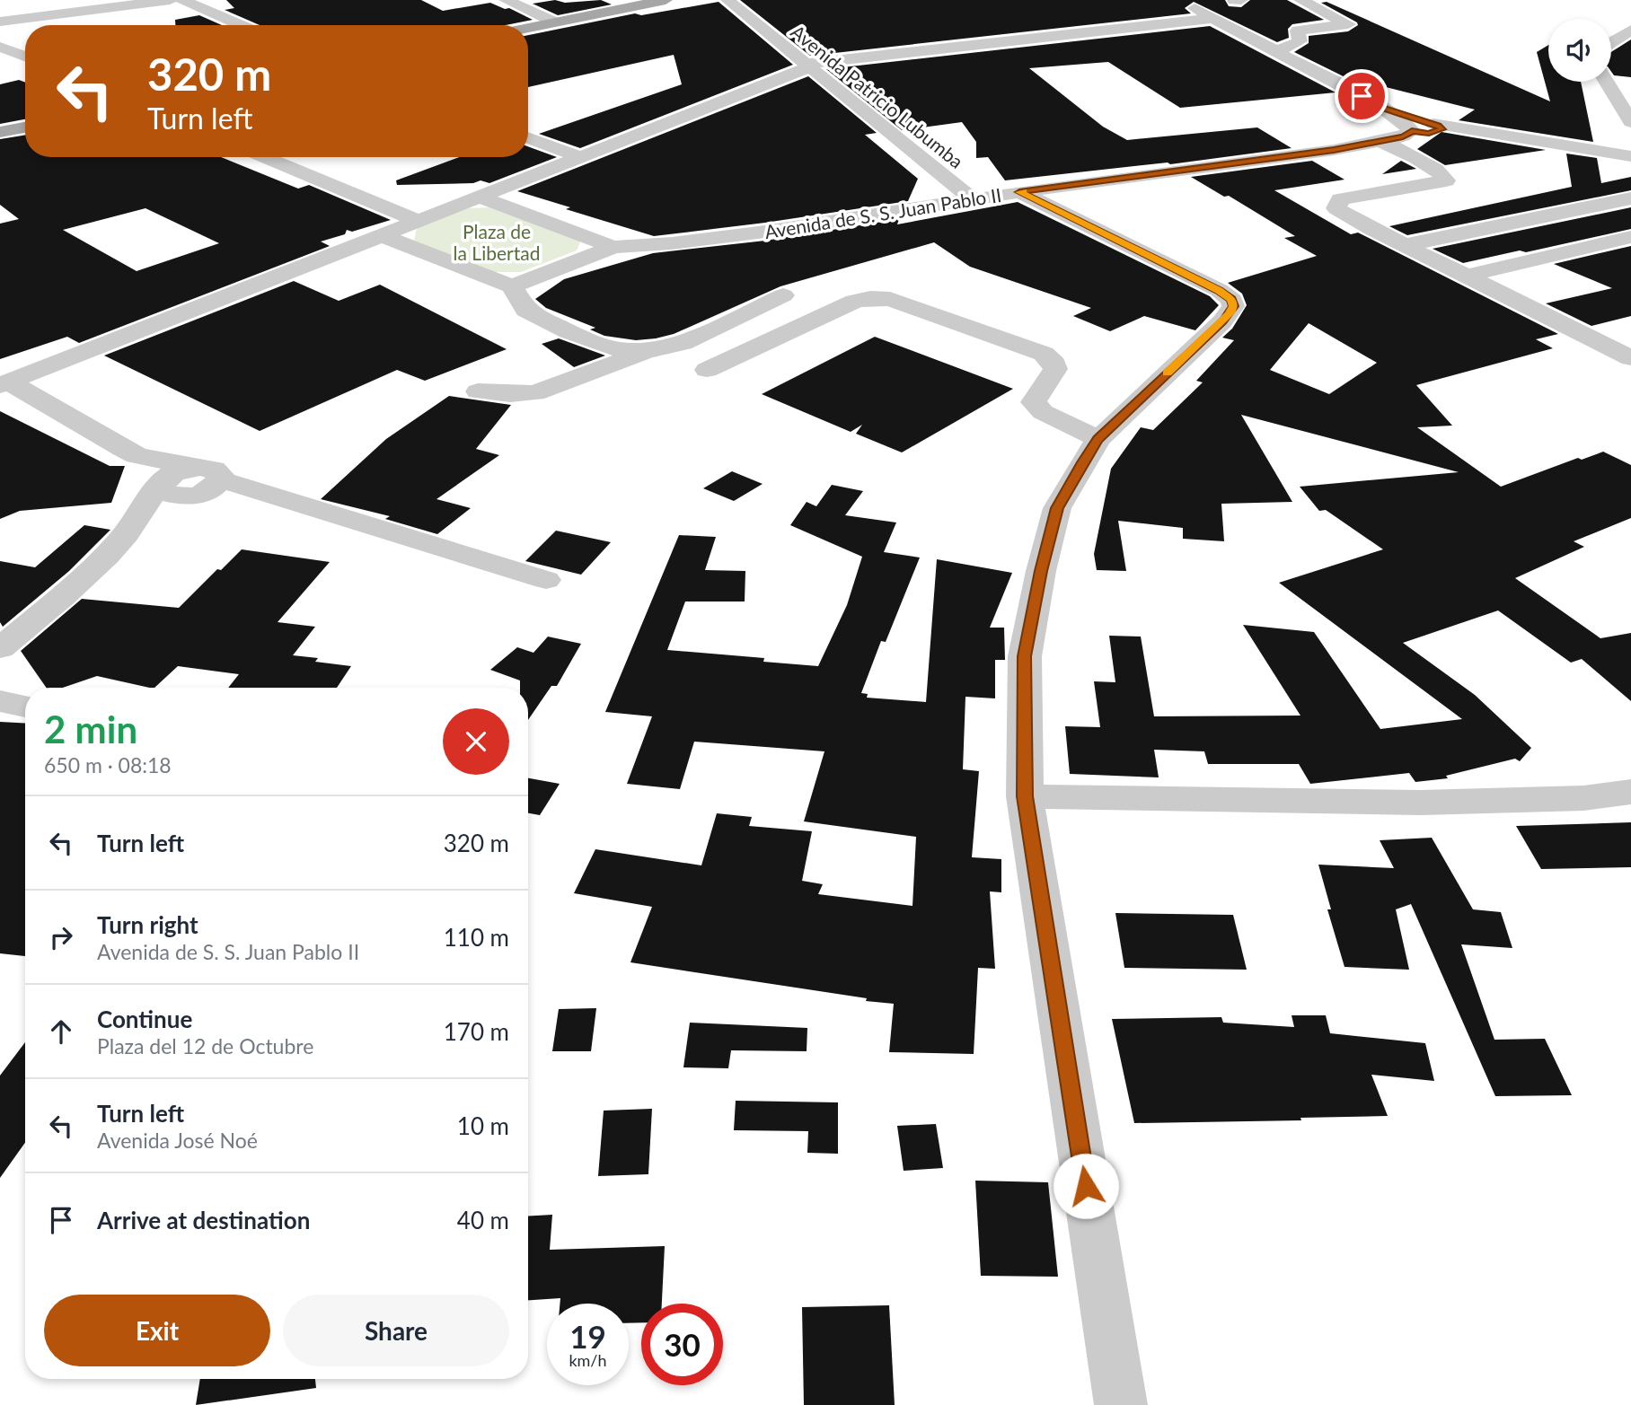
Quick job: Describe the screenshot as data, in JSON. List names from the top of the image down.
{
  "streets": {
    "street": ["Avenida Patricio Lubumba", "Avenida de S. S. Juan Pablo II"]
  },
  "crossings": [
    ["Avenida Patricio Lubumba", "Avenida de S. S. Juan Pablo II"]
  ],
  "parks": ["Plaza de la Libertad"],
  "page": {
    "turn": ["320 m", "Turn left"],
    "heading": ["2 min", "650 m · 08:18"],
    "list": [
      {
        "name": "Turn left",
        "value": "320 m"
      },
      {
        "name": "Turn right",
        "note": "Avenida de S. S. Juan Pablo II",
        "value": "110 m"
      },
      {
        "name": "Continue",
        "note": "Plaza del 12 de Octubre",
        "value": "170 m"
      },
      {
        "name": "Turn left",
        "note": "Avenida José Noé",
        "value": "10 m"
      },
      {
        "name": "Arrive at destination",
        "value": "40 m"
      }
    ],
    "buttons": ["Exit", "Share"],
    "speed": "19 km/h",
    "limit": "30"
  }
}
